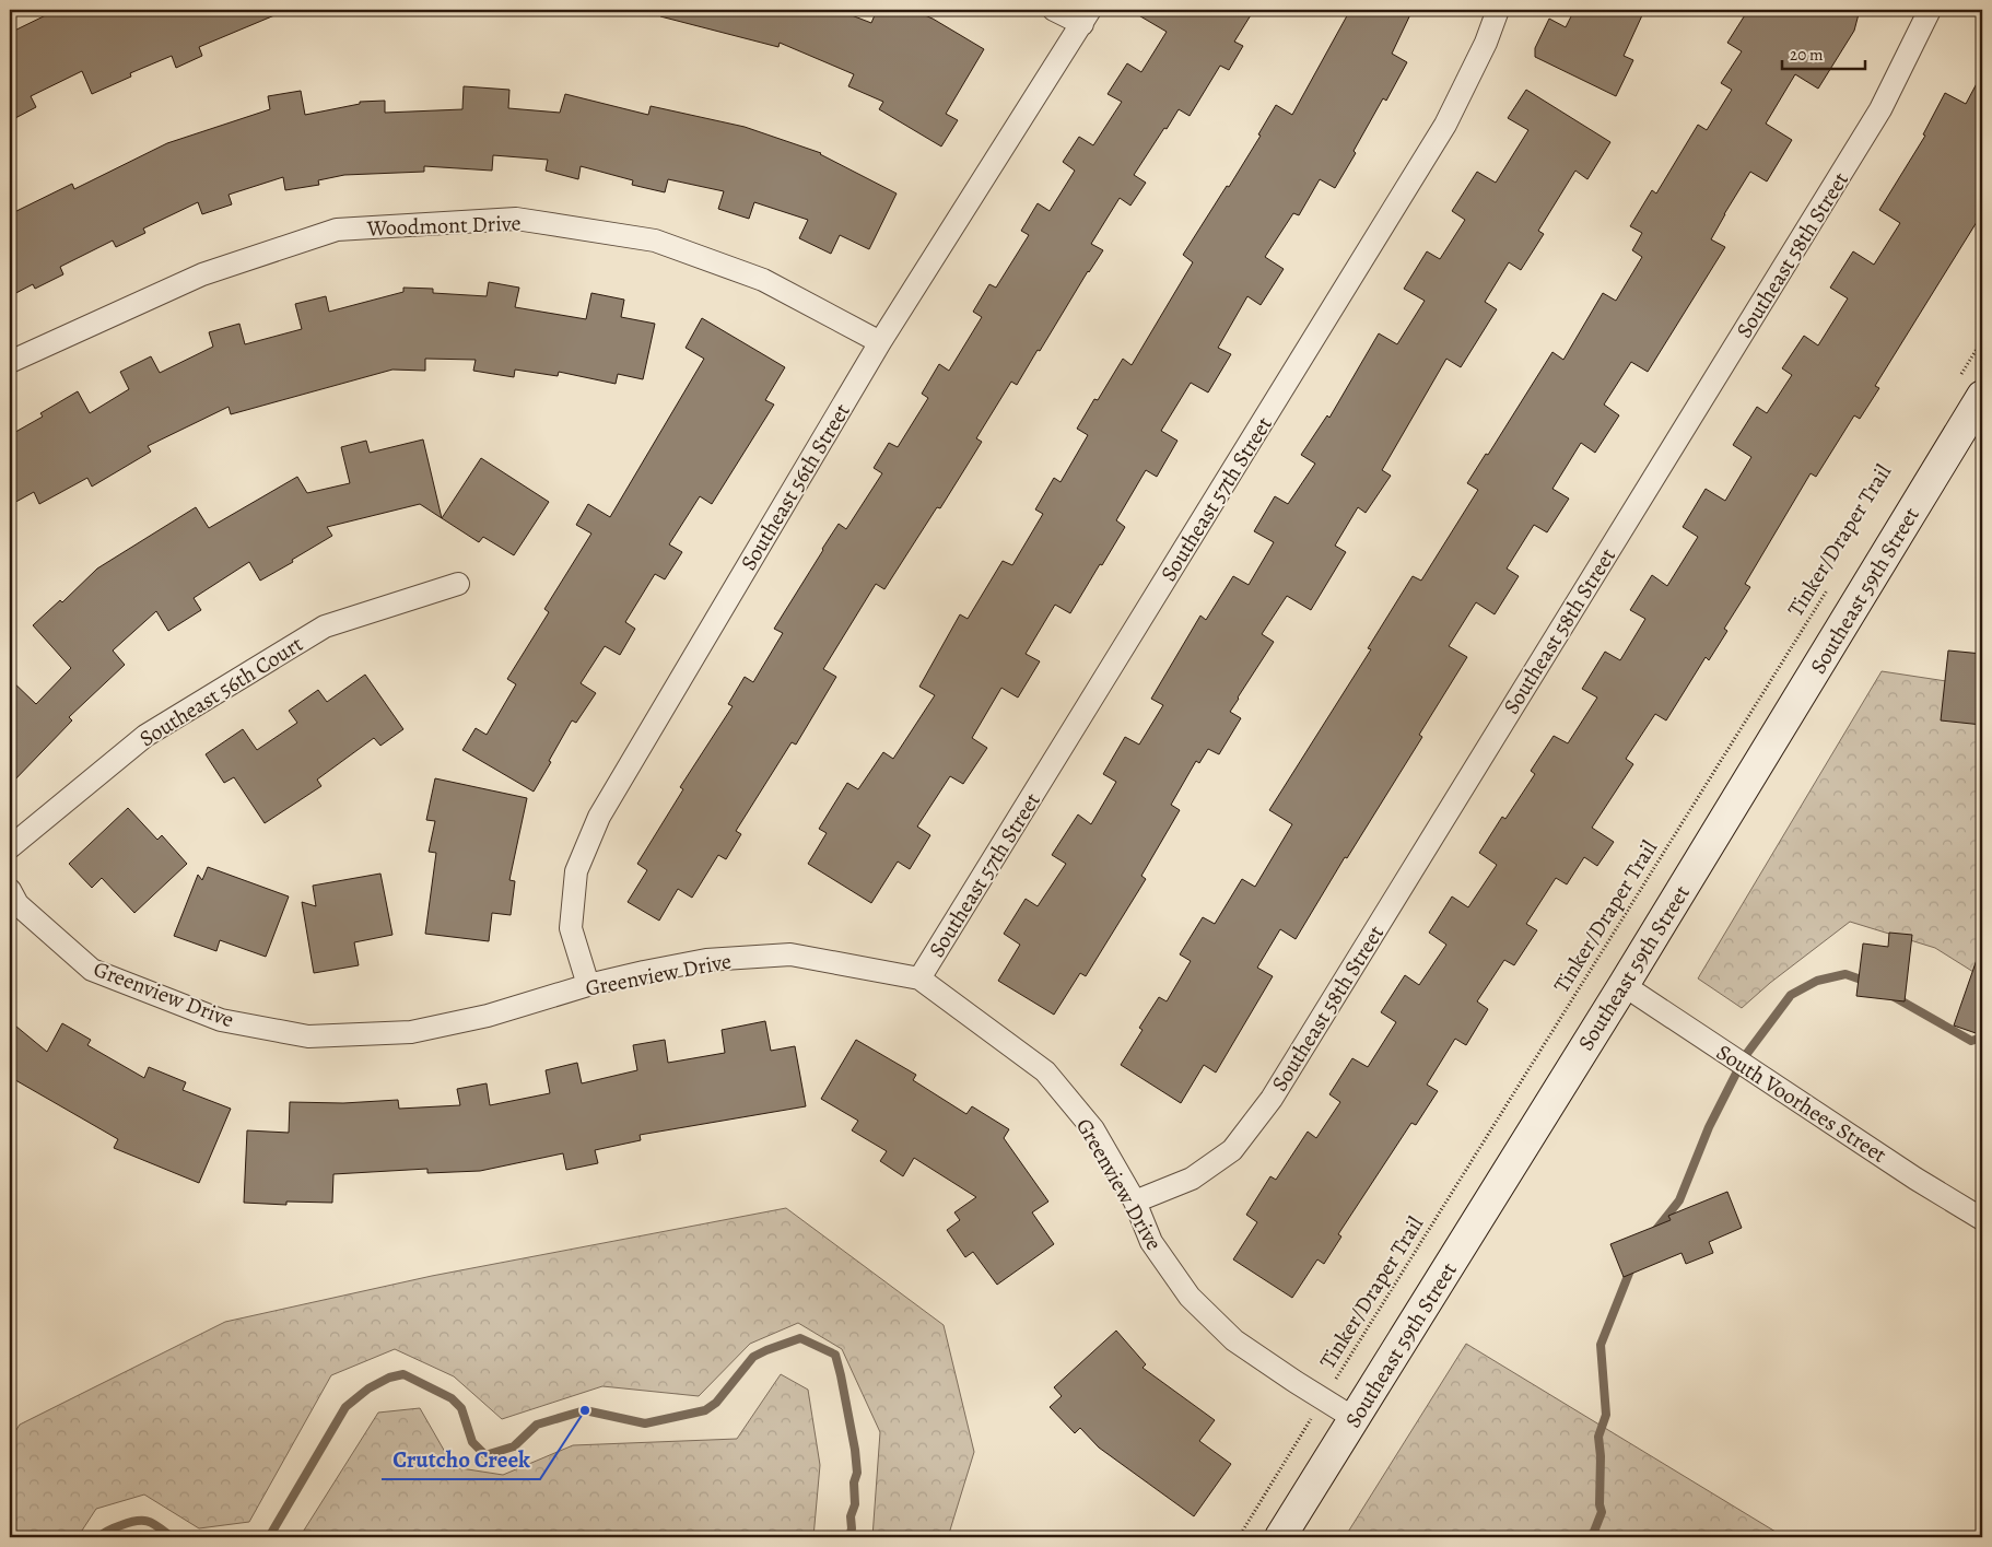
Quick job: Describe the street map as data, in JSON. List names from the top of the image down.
{
  "streets": {
    "main road": ["Southeast 59th Street"],
    "street": [
      "Woodmont Drive",
      "Southeast 58th Street",
      "Southeast 56th Street",
      "Southeast 57th Street",
      "Southeast 56th Court",
      "Greenview Drive",
      "South Voorhees Street"
    ],
    "path": ["Tinker/Draper Trail"]
  },
  "crossings": [
    ["Woodmont Drive", "Southeast 56th Street"],
    ["Southeast 58th Street", "Greenview Drive"],
    ["Southeast 56th Street", "Greenview Drive"],
    ["Southeast 57th Street", "Greenview Drive"],
    ["Tinker/Draper Trail", "Greenview Drive"],
    ["Southeast 59th Street", "Greenview Drive"],
    ["Southeast 59th Street", "South Voorhees Street"]
  ],
  "places": ["Crutcho Creek"],
  "scale_bar": "20 m"
}
